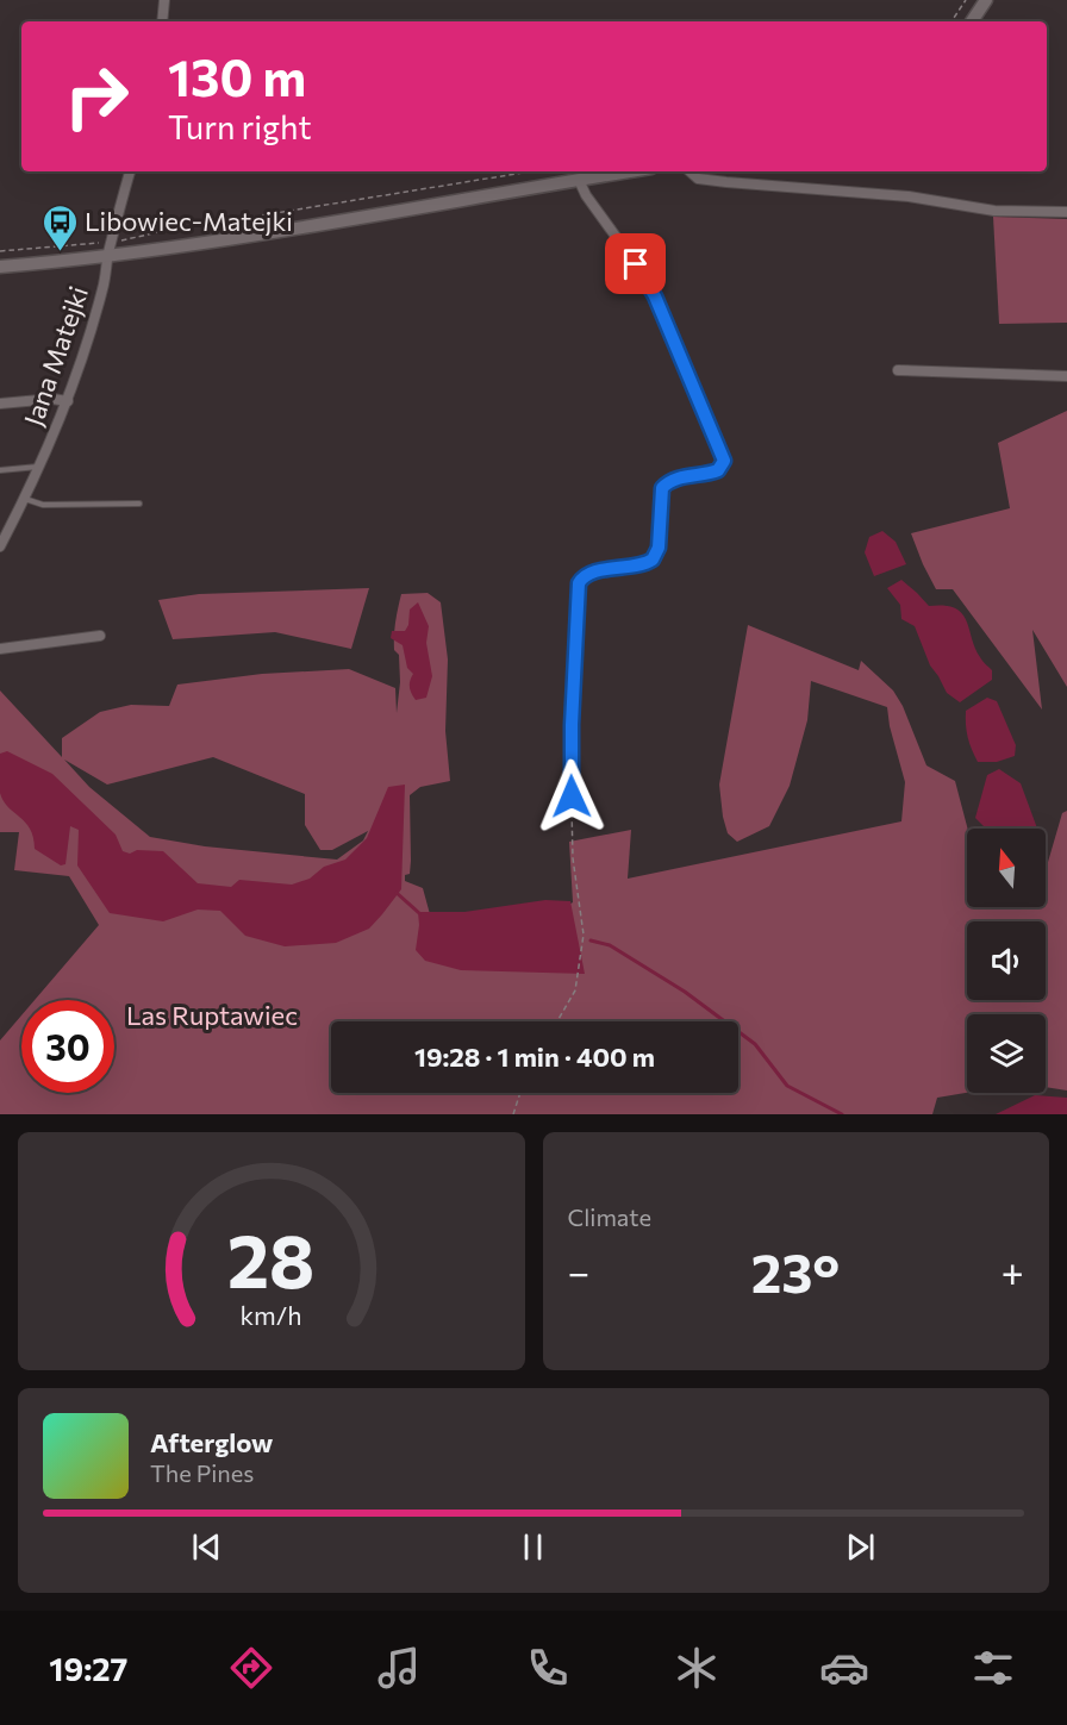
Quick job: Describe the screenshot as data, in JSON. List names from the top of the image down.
{
  "streets": {
    "street": ["Jana Matejki"]
  },
  "parks": ["Las Ruptawiec"],
  "places": {
    "bus stop": ["Libowiec-Matejki"]
  },
  "north": "top",
  "page": {
    "turn": ["130 m", "Turn right"],
    "limit": "30",
    "trip": "19:28 · 1 min · 400 m",
    "tile": "Climate",
    "heat": ["−", "23°", "+"],
    "song": ["Afterglow", "The Pines"],
    "tabs": "19:27",
    "gauge": ["28", "km/h"]
  }
}
